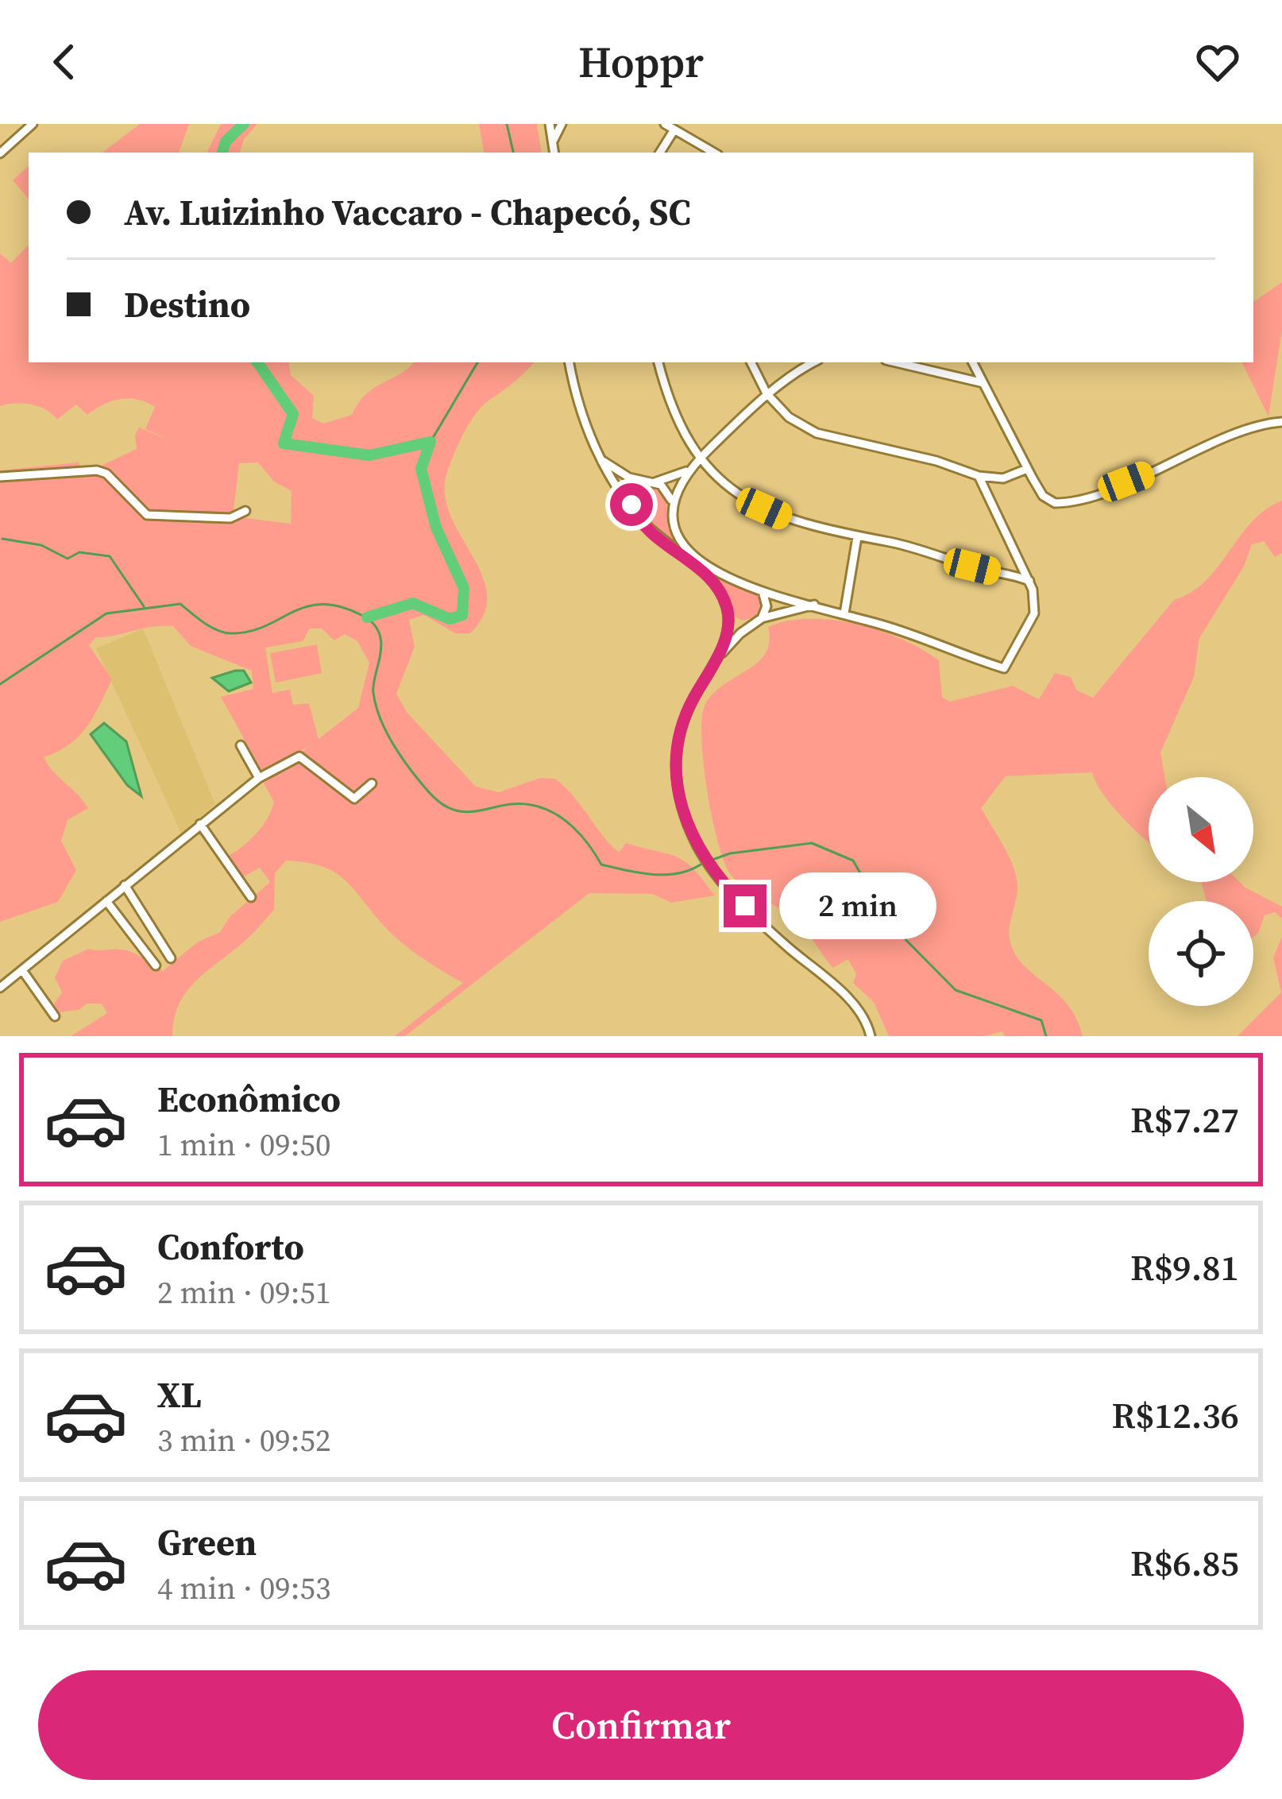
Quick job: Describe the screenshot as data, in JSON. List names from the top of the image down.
{
  "north": "bottom right",
  "page": {
    "header": "Hoppr",
    "banner": ["Av. Luizinho Vaccaro - Chapecó, SC", "Destino"],
    "bubble": "2 min",
    "list": [
      {
        "name": "Econômico",
        "note": "1 min · 09:50",
        "value": "R$7.27"
      },
      {
        "name": "Conforto",
        "note": "2 min · 09:51",
        "value": "R$9.81"
      },
      {
        "name": "XL",
        "note": "3 min · 09:52",
        "value": "R$12.36"
      },
      {
        "name": "Green",
        "note": "4 min · 09:53",
        "value": "R$6.85"
      }
    ],
    "buttons": "Confirmar"
  }
}
